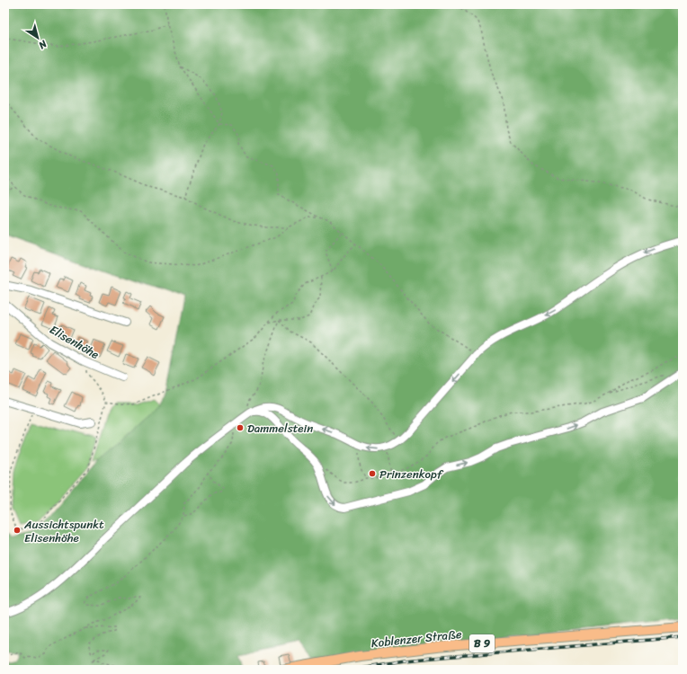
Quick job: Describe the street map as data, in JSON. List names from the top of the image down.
{
  "streets": {
    "main road": ["Koblenzer Straße", "B 9"],
    "street": ["Elisenhöhe"]
  },
  "places": ["Dammelstein", "Prinzenkopf", "Aussichtspunkt Elisenhöhe"],
  "north": "bottom right"
}
